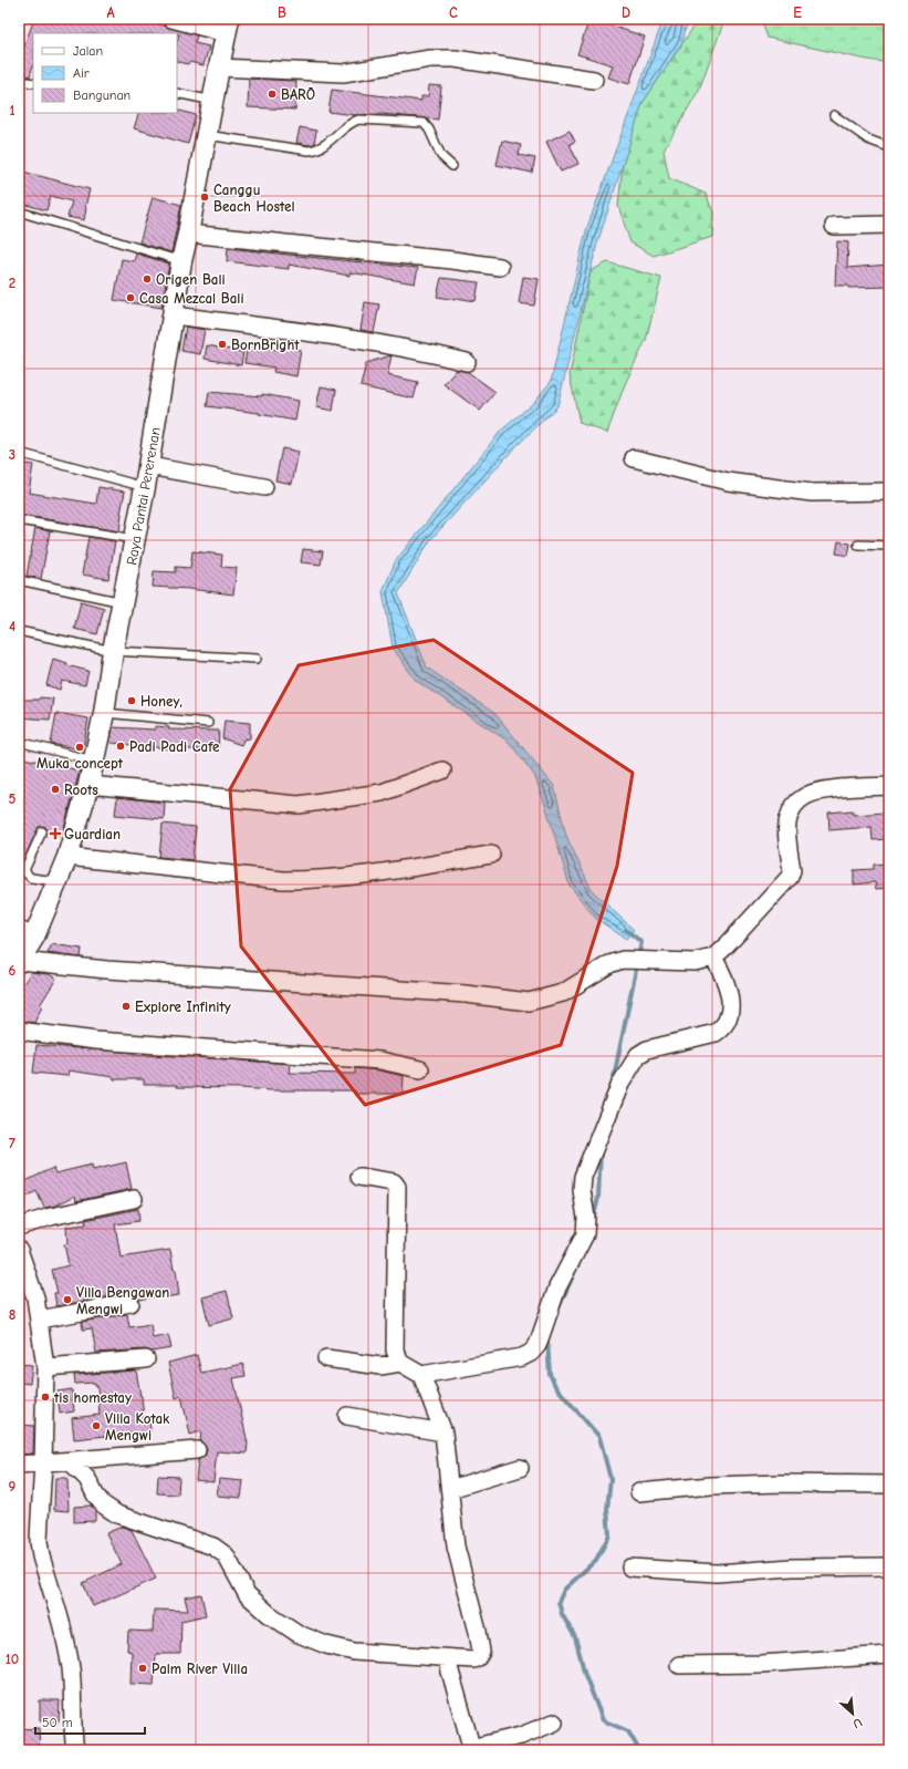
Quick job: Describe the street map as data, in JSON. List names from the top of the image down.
{
  "streets": {
    "street": ["Raya Pantai Pererenan"]
  },
  "places": {
    "other": [
      "BARŌ",
      "Canggu Beach Hostel",
      "Origen Bali",
      "Casa Mezcal Bali",
      "BornBright",
      "Honey,",
      "Padi Padi Cafe",
      "Muka concept",
      "Roots",
      "Explore Infinity",
      "Villa Bengawan Mengwi",
      "tis homestay",
      "Villa Kotak Mengwi",
      "Palm River Villa"
    ],
    "health": ["Guardian"]
  },
  "legend": ["Jalan", "Air", "Bangunan"],
  "scale_bar": "50 m",
  "north": "bottom right",
  "grid": {
    "columns": [
      "A",
      "B",
      "C",
      "D",
      "E"
    ],
    "rows": [
      "1",
      "2",
      "3",
      "4",
      "5",
      "6",
      "7",
      "8",
      "9",
      "10"
    ]
  }
}
